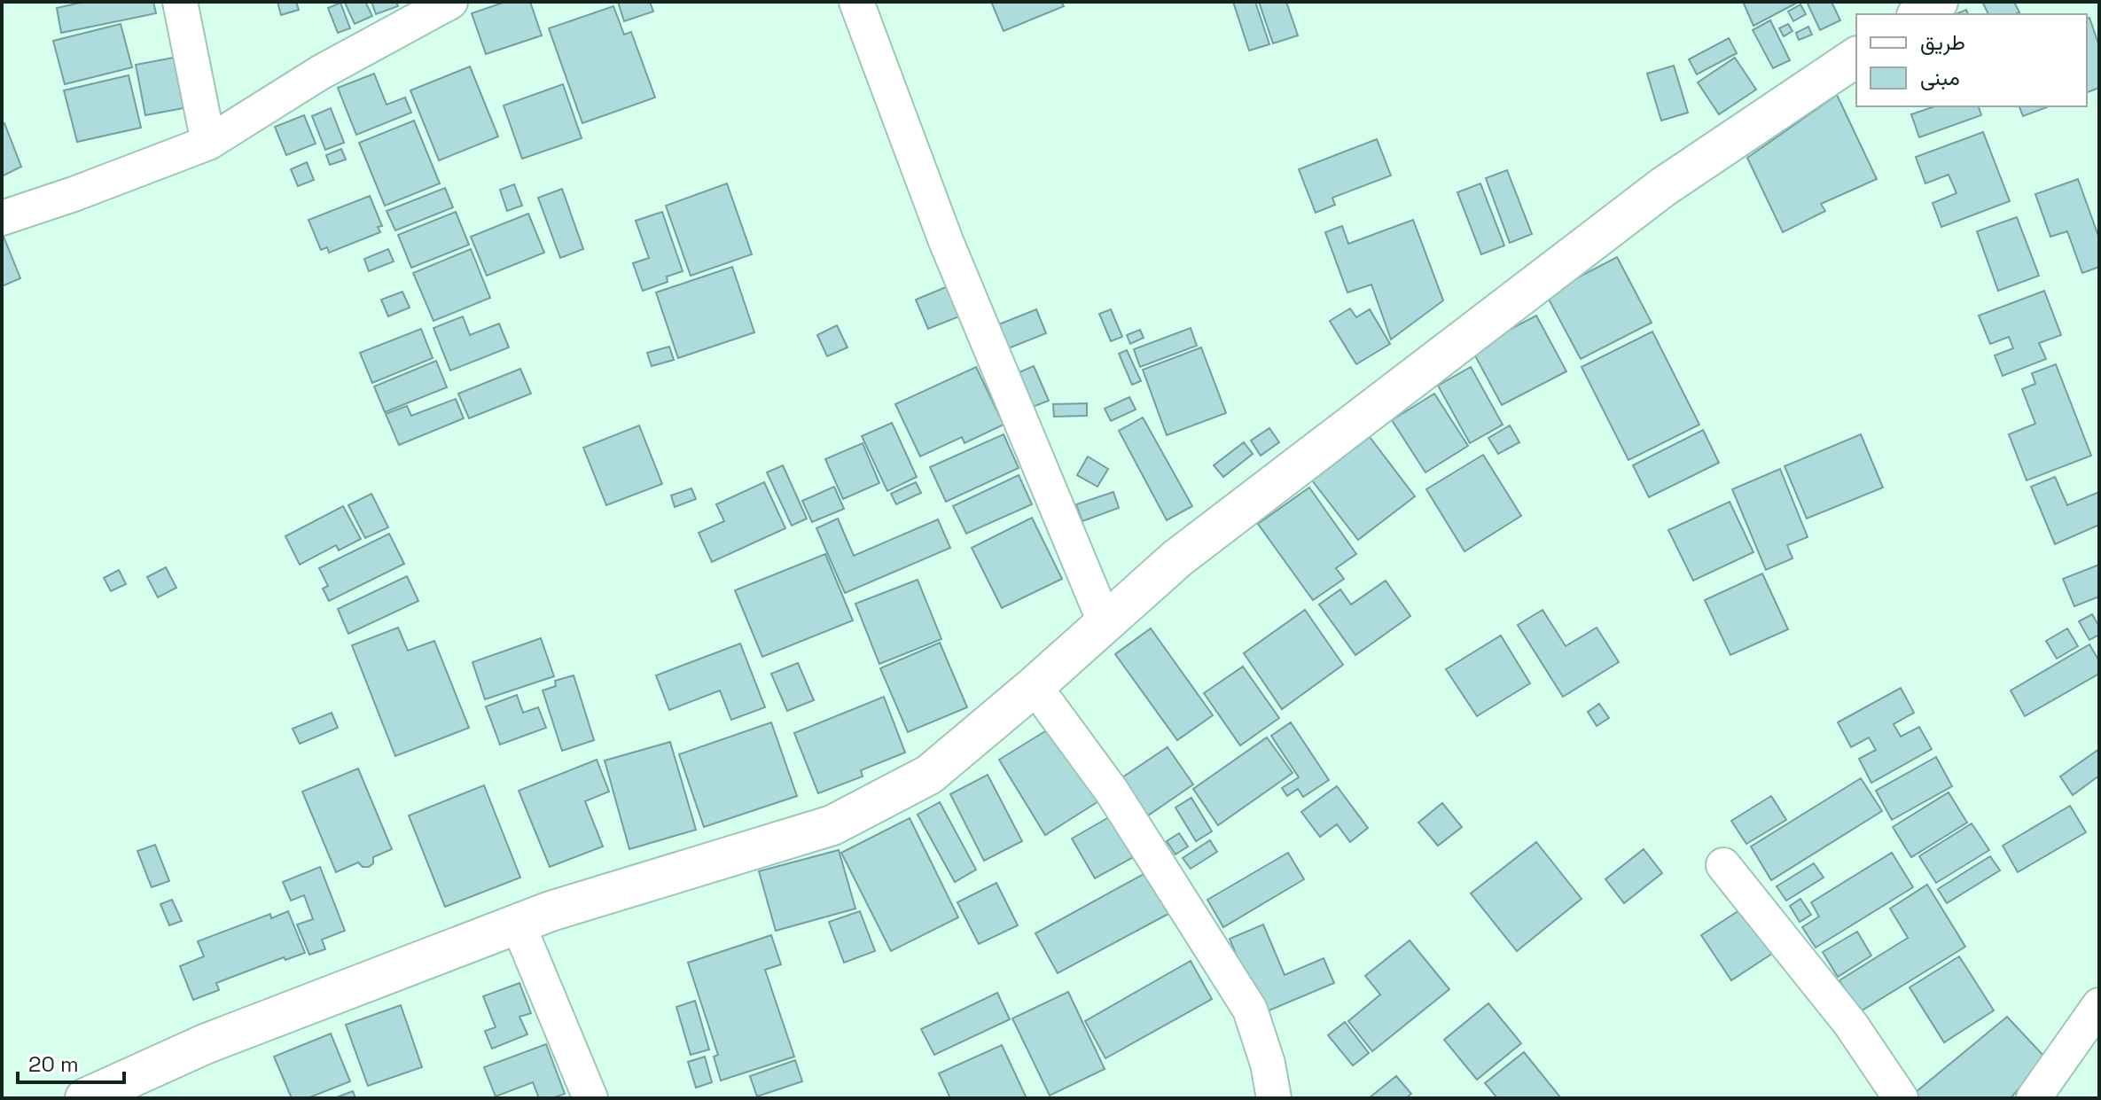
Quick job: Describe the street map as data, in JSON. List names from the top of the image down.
{
  "legend": ["طريق", "مبنى"],
  "scale_bar": "20 m"
}
